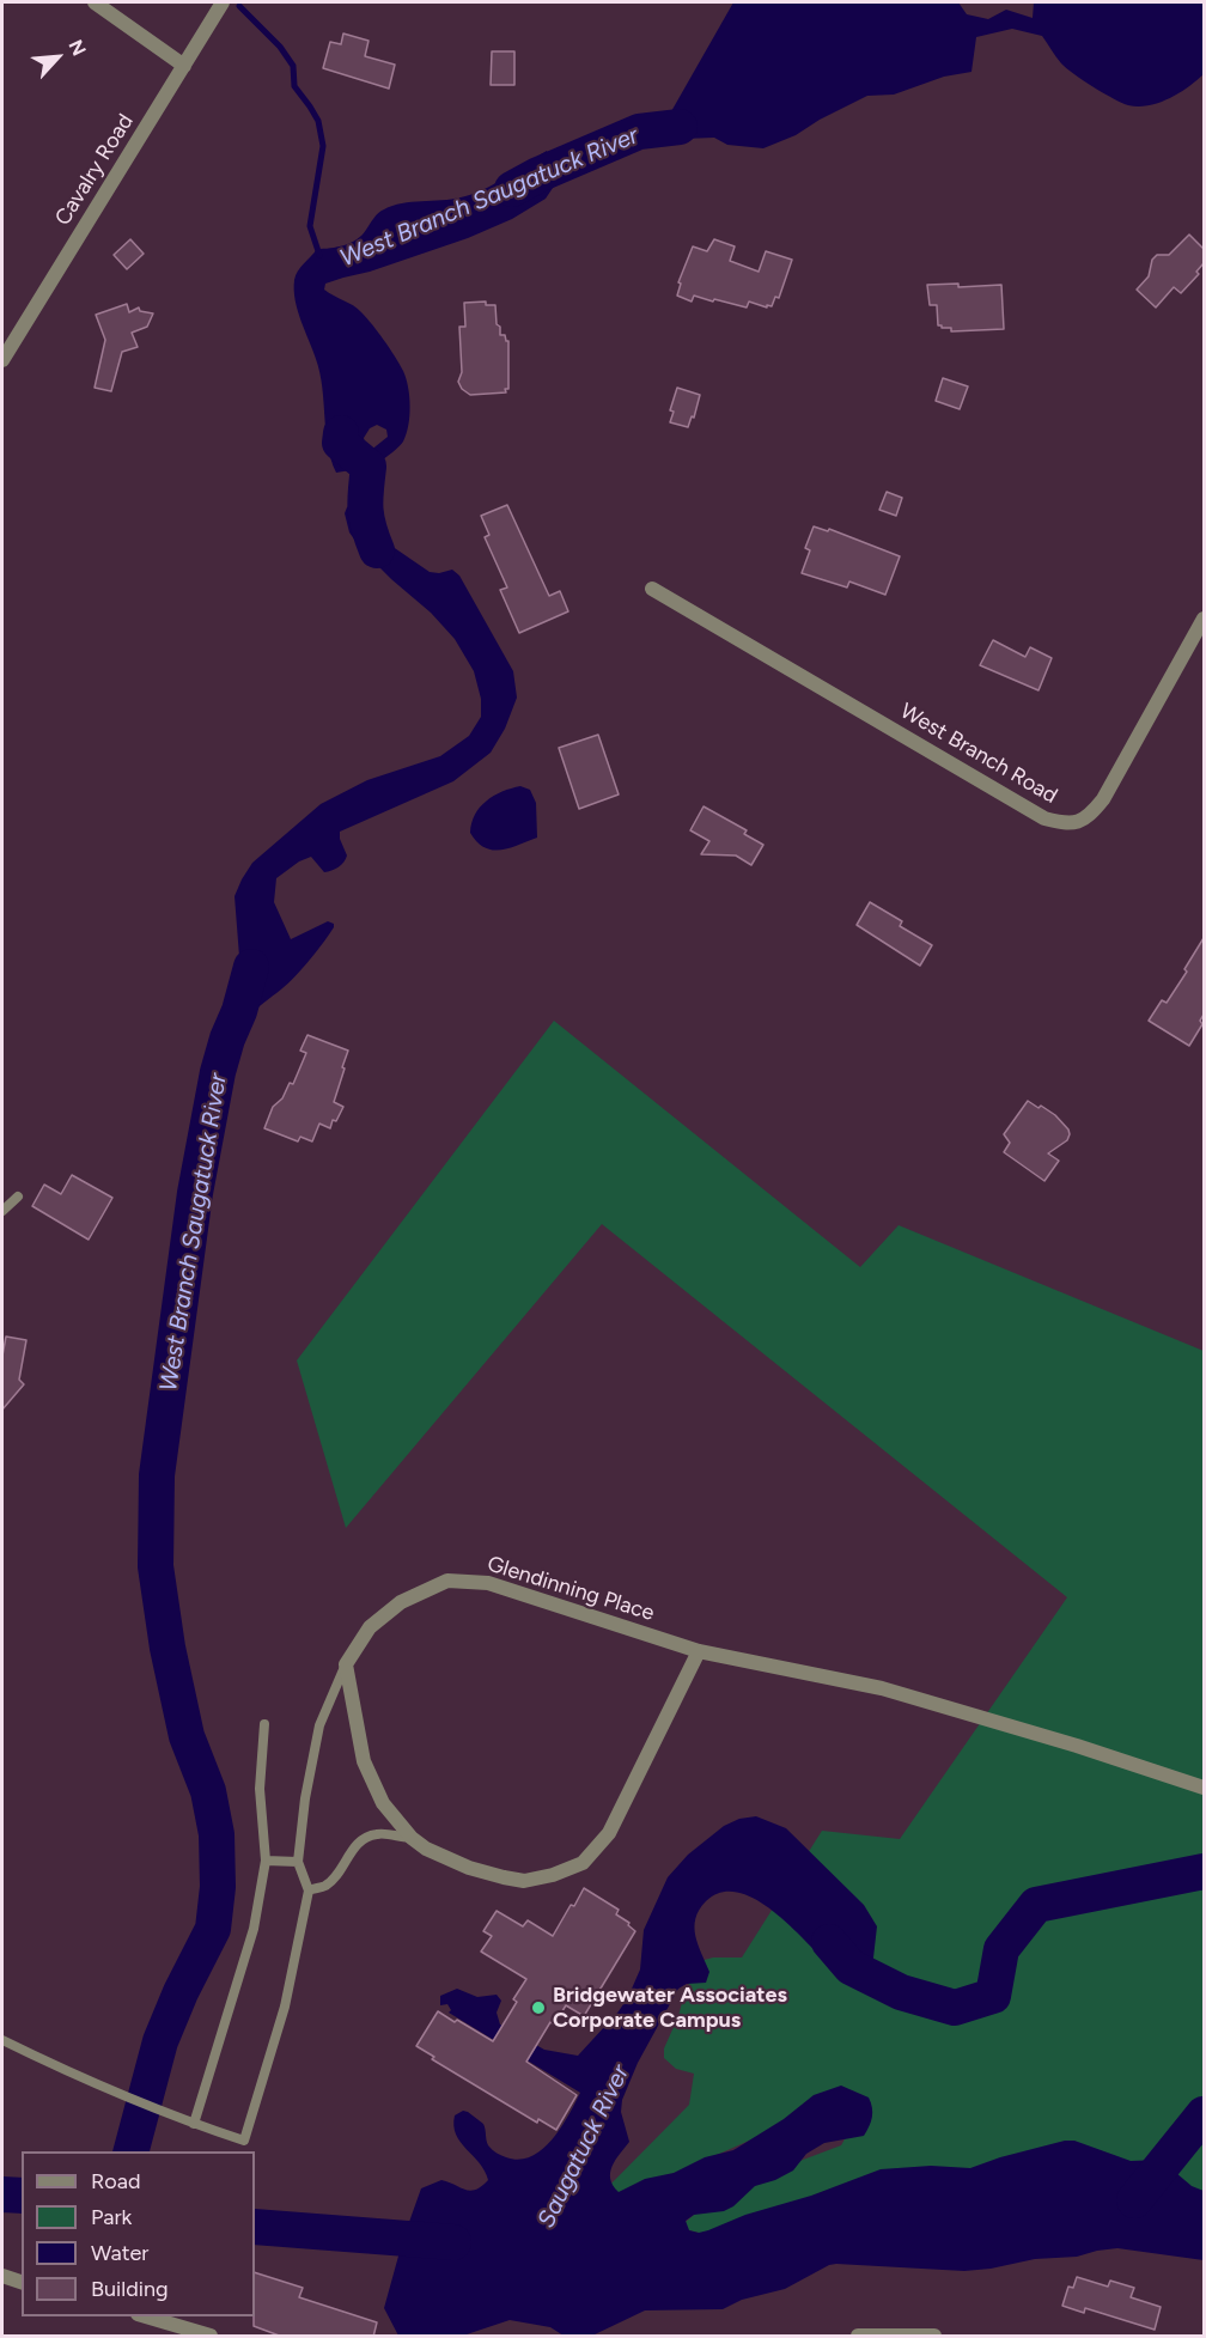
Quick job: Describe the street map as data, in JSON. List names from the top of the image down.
{
  "streets": {
    "street": ["Cavalry Road", "West Branch Road", "Glendinning Place"]
  },
  "water": ["West Branch Saugatuck River", "Saugatuck River"],
  "places": ["Bridgewater Associates Corporate Campus"],
  "legend": [
    "Road",
    "Park",
    "Water",
    "Building"
  ],
  "north": "top right"
}
